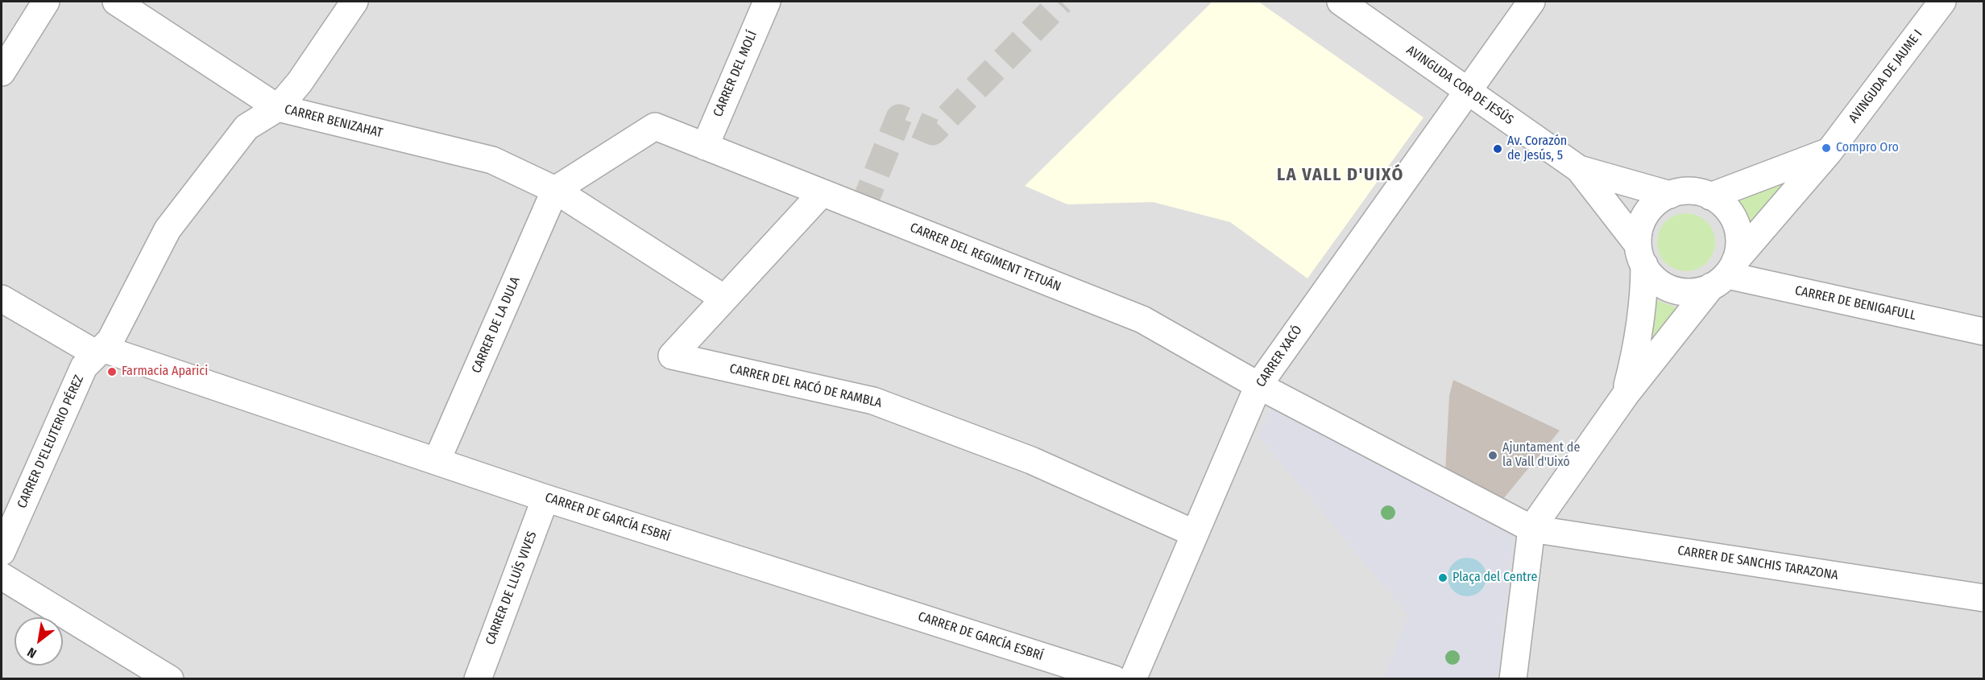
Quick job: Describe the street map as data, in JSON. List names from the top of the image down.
{
  "streets": {
    "street": [
      "CARRER DEL MOLÍ",
      "AVINGUDA DE JAUME I",
      "AVINGUDA COR DE JESÚS",
      "CARRER BENIZAHAT",
      "CARRER DEL REGIMENT TETUÁN",
      "CARRER DE BENIGAFULL",
      "CARRER DE LA DULA",
      "CARRER XACÓ",
      "CARRER DEL RACÓ DE RAMBLA",
      "CARRER D'ELEUTERIO PÉREZ",
      "CARRER DE GARCÍA ESBRÍ",
      "CARRER DE SANCHIS TARAZONA",
      "CARRER DE LLUÍS VIVES"
    ]
  },
  "crossings": [
    ["CARRER DEL MOLÍ", "CARRER DEL REGIMENT TETUÁN"],
    ["AVINGUDA DE JAUME I", "AVINGUDA COR DE JESÚS"],
    ["AVINGUDA DE JAUME I", "CARRER DE BENIGAFULL"],
    ["AVINGUDA DE JAUME I", "CARRER DE SANCHIS TARAZONA"],
    ["AVINGUDA COR DE JESÚS", "CARRER DE BENIGAFULL"],
    ["AVINGUDA COR DE JESÚS", "CARRER XACÓ"],
    ["CARRER BENIZAHAT", "CARRER DEL REGIMENT TETUÁN"],
    ["CARRER BENIZAHAT", "CARRER DE LA DULA"],
    ["CARRER BENIZAHAT", "CARRER DEL RACÓ DE RAMBLA"],
    ["CARRER BENIZAHAT", "CARRER D'ELEUTERIO PÉREZ"],
    ["CARRER DEL REGIMENT TETUÁN", "CARRER DE LA DULA"],
    ["CARRER DEL REGIMENT TETUÁN", "CARRER XACÓ"],
    ["CARRER DEL REGIMENT TETUÁN", "CARRER DEL RACÓ DE RAMBLA"],
    ["CARRER DE LA DULA", "CARRER DE GARCÍA ESBRÍ"],
    ["CARRER XACÓ", "CARRER DEL RACÓ DE RAMBLA"],
    ["CARRER D'ELEUTERIO PÉREZ", "CARRER DE GARCÍA ESBRÍ"],
    ["CARRER DE GARCÍA ESBRÍ", "CARRER DE LLUÍS VIVES"]
  ],
  "districts": ["LA VALL D'UIXÓ"],
  "places": [
    "Compro Oro",
    "Av. Corazón de Jesús, 5",
    "Farmacia Aparici",
    "Ajuntament de la Vall d'Uixó",
    "Plaça del Centre"
  ],
  "north": "bottom left"
}
